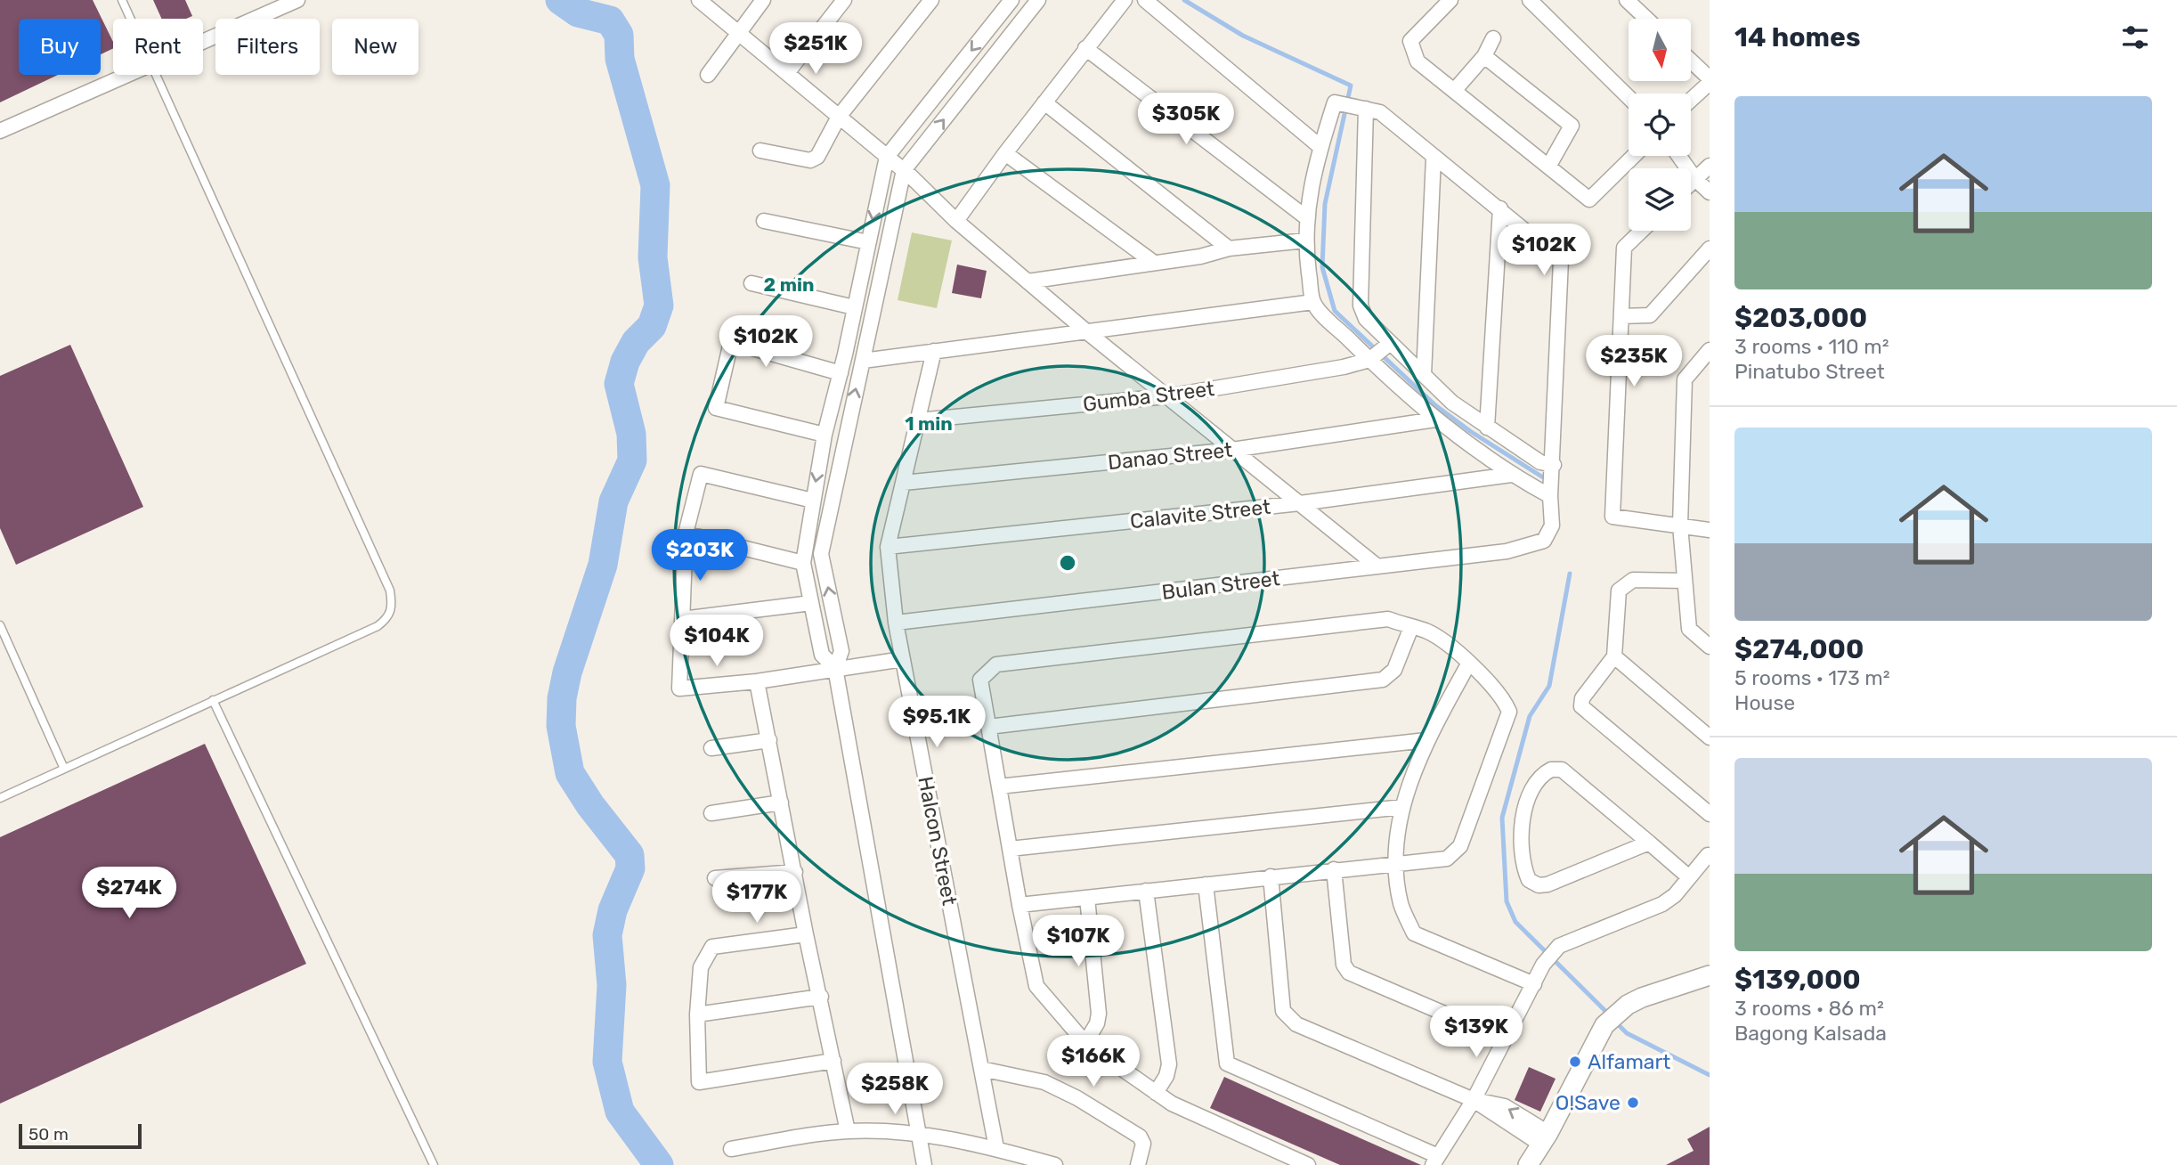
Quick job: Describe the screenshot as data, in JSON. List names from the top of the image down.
{
  "streets": {
    "street": [
      "Gumba Street",
      "Danao Street",
      "Calavite Street",
      "Bulan Street",
      "Halcon Street"
    ]
  },
  "crossings": [
    ["Gumba Street", "Halcon Street"],
    ["Danao Street", "Halcon Street"],
    ["Calavite Street", "Halcon Street"],
    ["Bulan Street", "Halcon Street"]
  ],
  "places": ["Alfamart", "O!Save"],
  "scale_bar": "50 m",
  "north": "bottom",
  "page": {
    "heading": "14 homes",
    "chip": [
      "Buy",
      "Rent",
      "Filters",
      "New"
    ],
    "price": [
      "$251K",
      "$305K",
      "$102K",
      "$102K",
      "$235K",
      "$203K",
      "$104K",
      "$95.1K",
      "$274K",
      "$177K",
      "$107K",
      "$139K",
      "$166K",
      "$258K"
    ],
    "list": [
      {
        "name": "$203,000",
        "note": "3 rooms · 110 m² · Pinatubo Street"
      },
      {
        "name": "$274,000",
        "note": "5 rooms · 173 m² · House"
      },
      {
        "name": "$139,000",
        "note": "3 rooms · 86 m² · Bagong Kalsada"
      }
    ],
    "scale": "50 m"
  },
  "rings": ["2 min", "1 min"]
}
